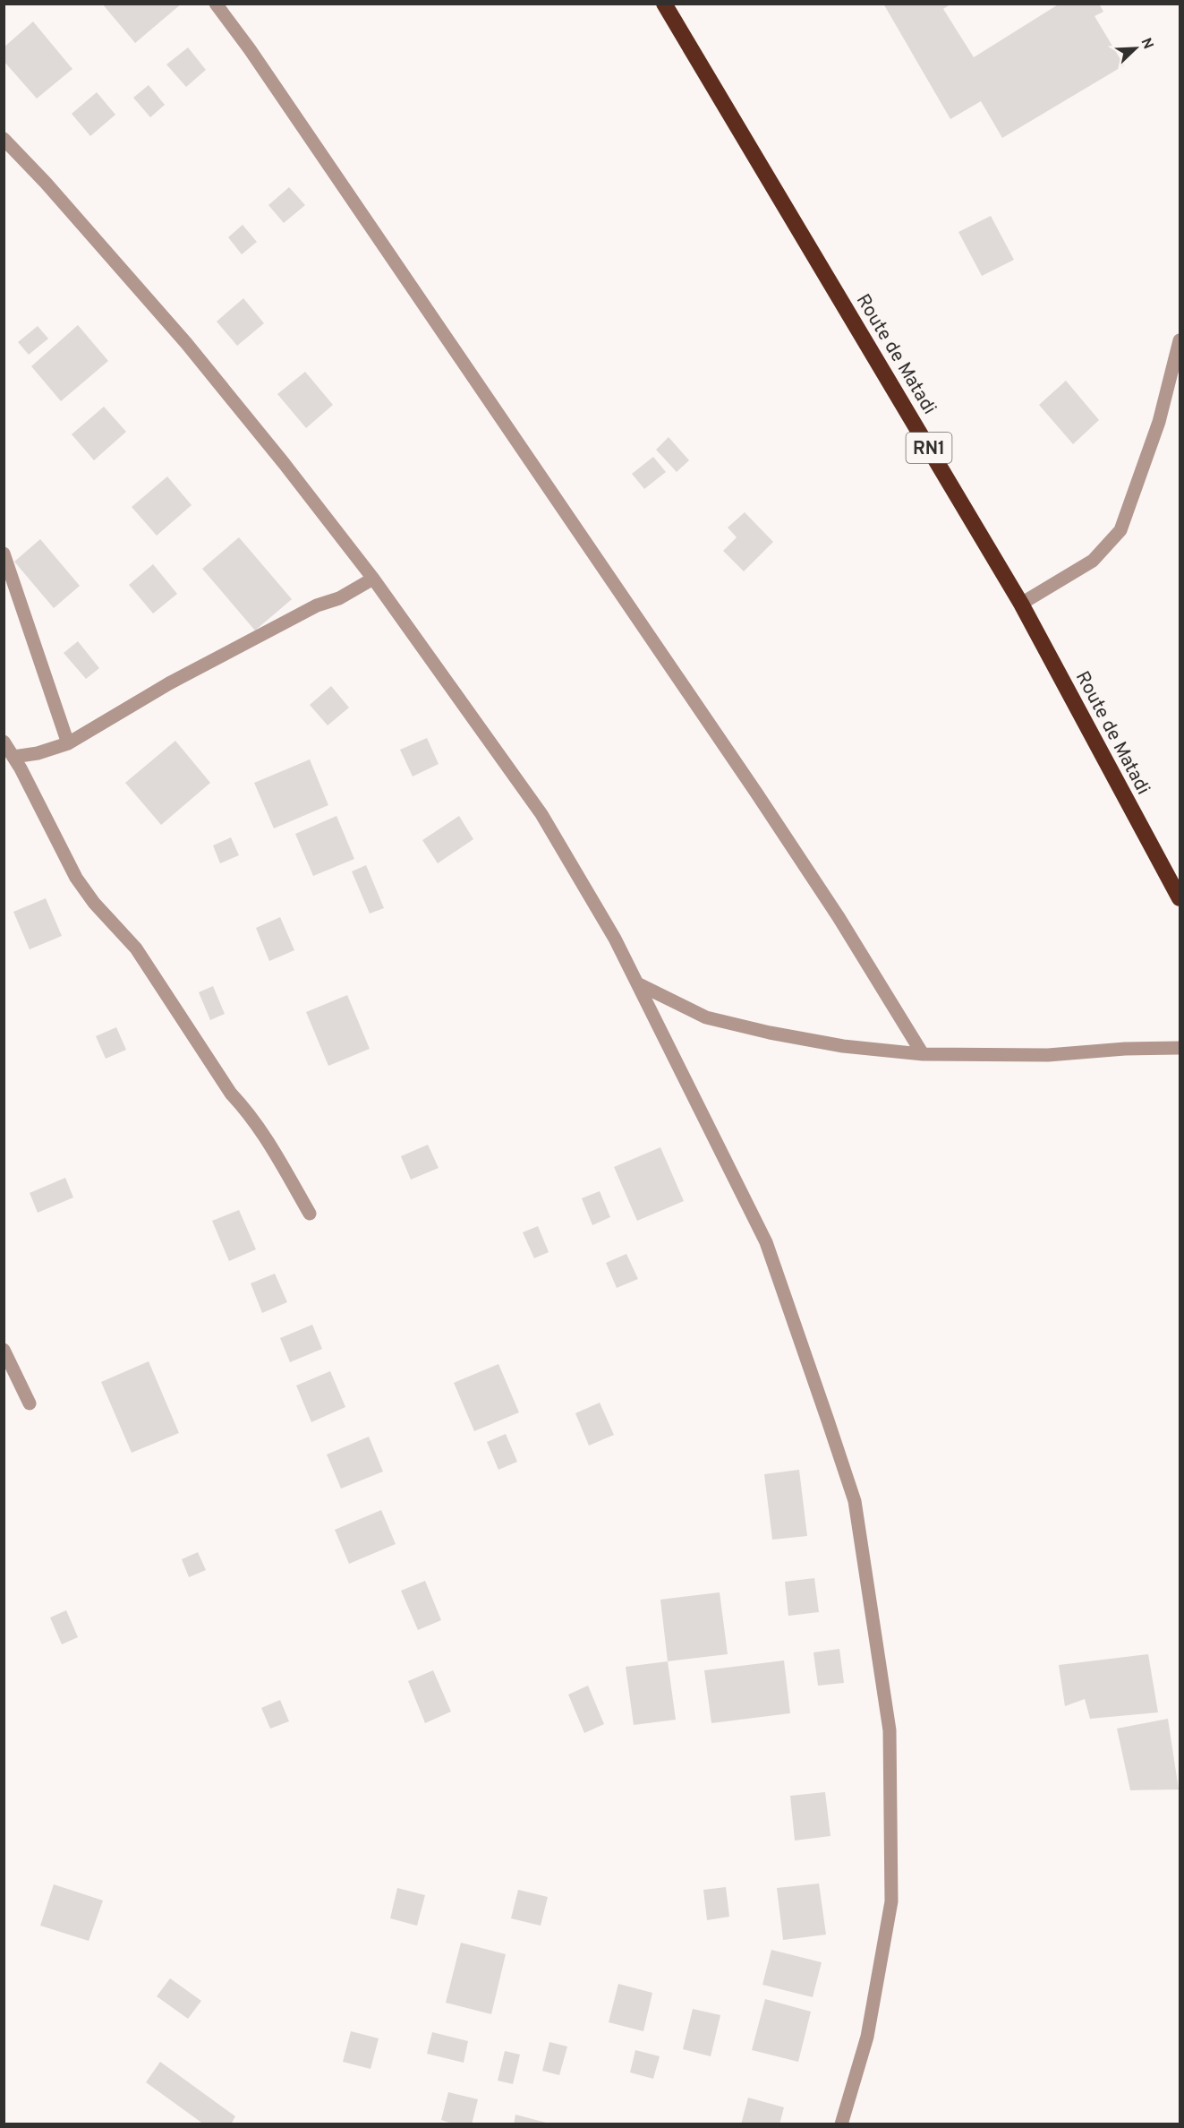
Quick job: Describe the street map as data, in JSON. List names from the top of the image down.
{
  "streets": {
    "highway": ["Route de Matadi", "RN1"]
  },
  "north": "top right"
}
